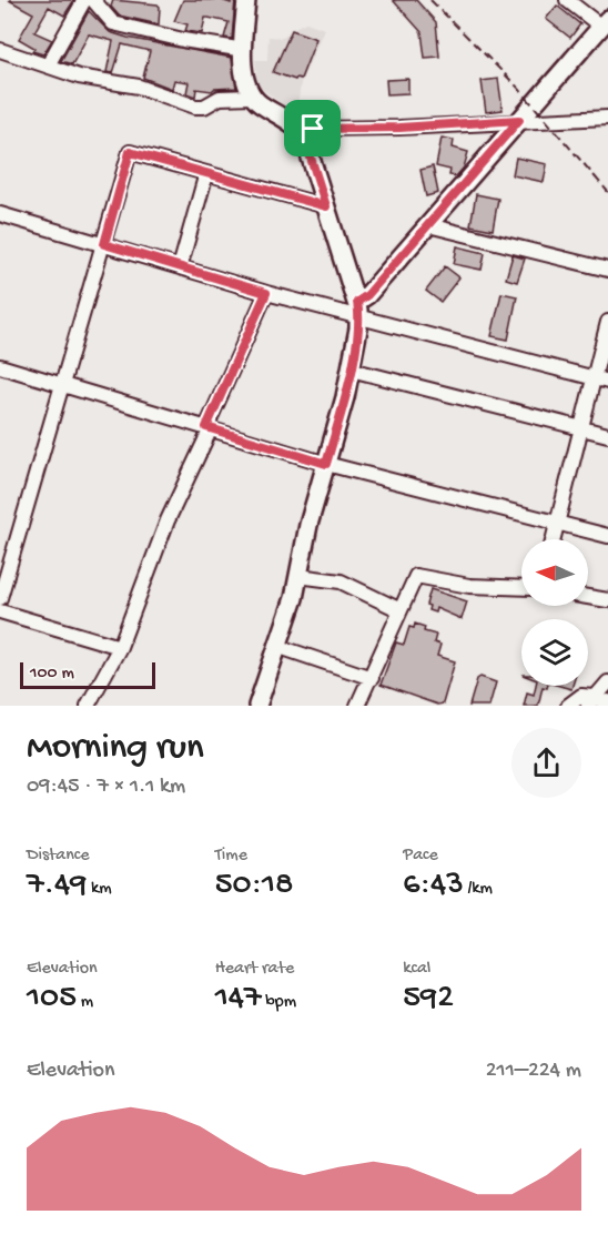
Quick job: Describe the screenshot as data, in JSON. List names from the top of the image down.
{
  "scale_bar": "100 m",
  "north": "left",
  "page": {
    "scale": "100 m",
    "heading": ["Morning run", "09:45 · 7 × 1.1 km"],
    "stats": [
      ["Distance", "7.49 km"],
      ["Time", "50:18"],
      ["Pace", "6:43 /km"],
      ["Elevation", "105 m"],
      ["Heart rate", "147 bpm"],
      ["kcal", "592"]
    ],
    "chart": ["Elevation", "211–224 m"]
  }
}
